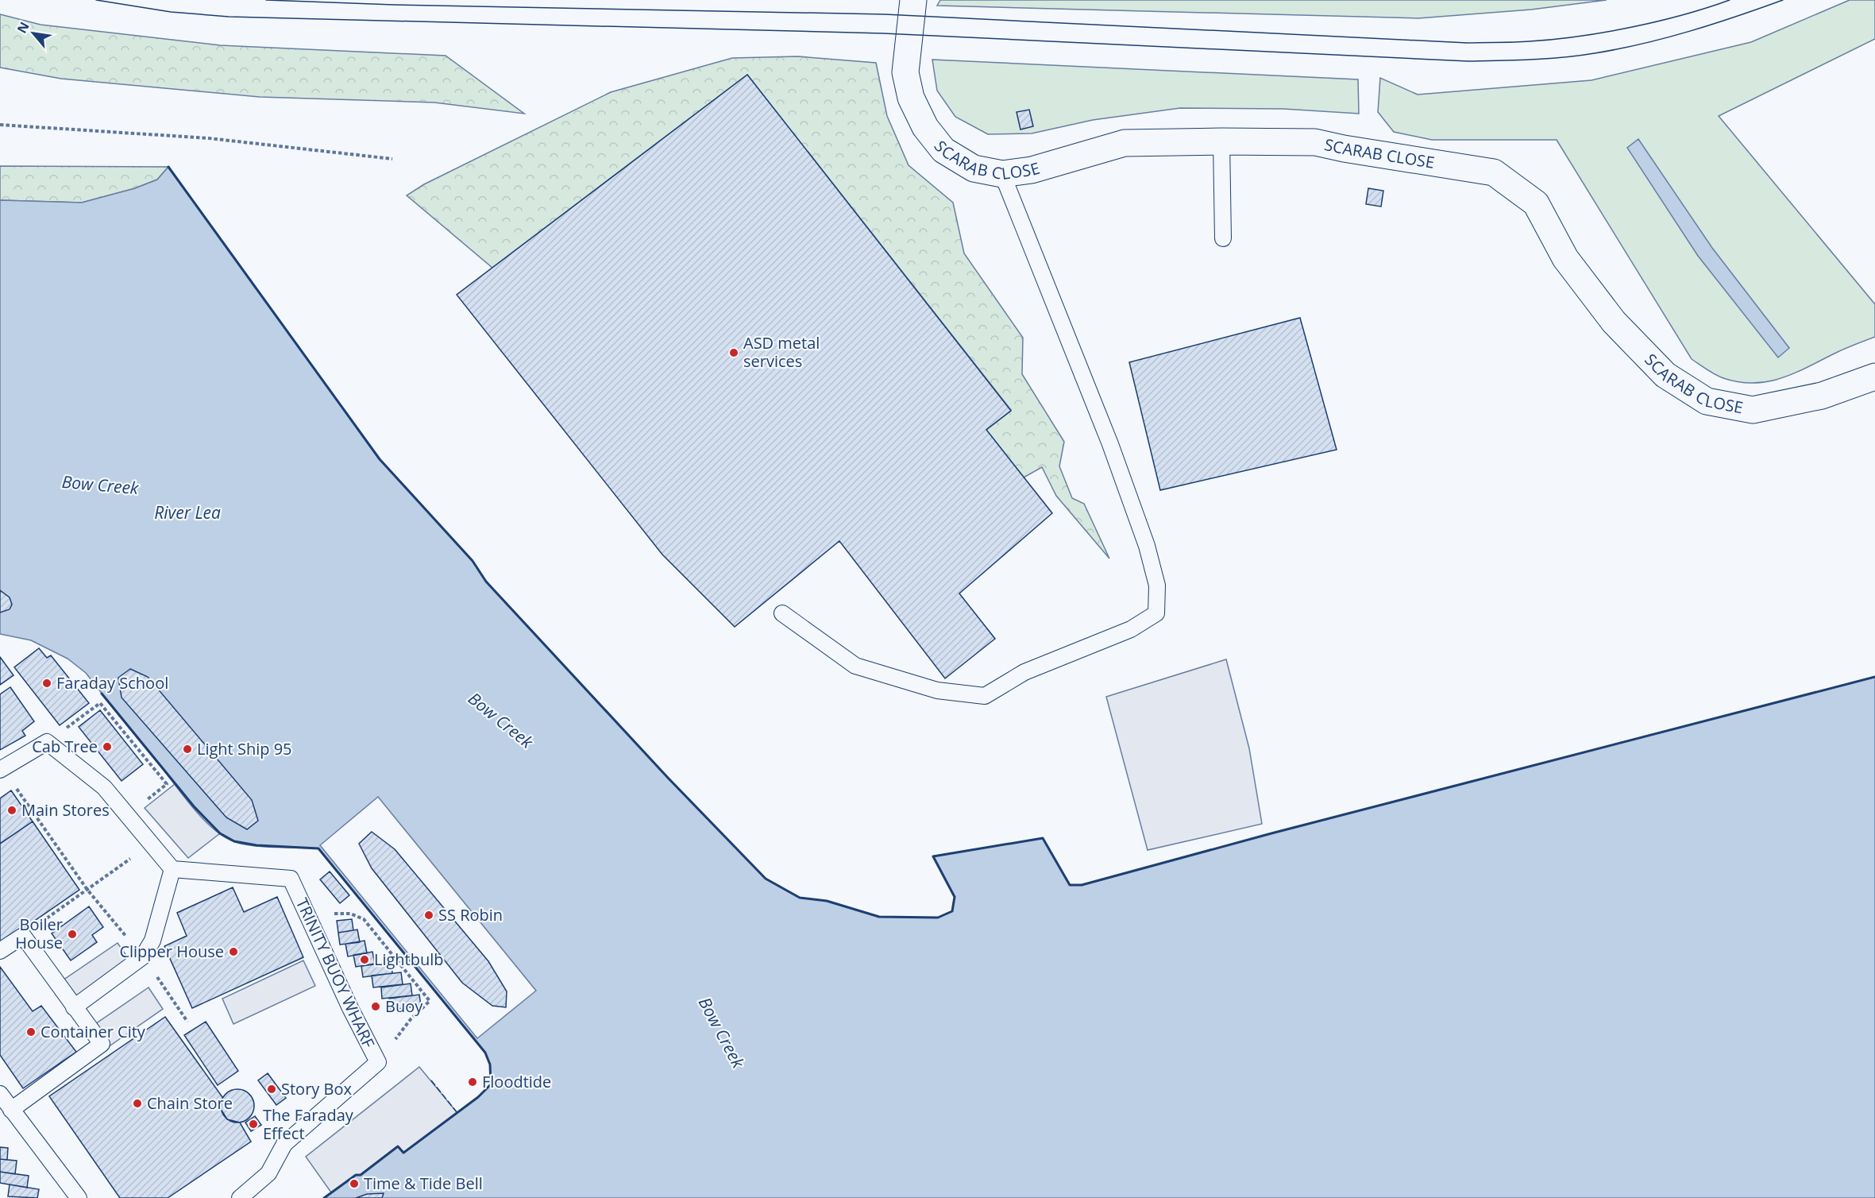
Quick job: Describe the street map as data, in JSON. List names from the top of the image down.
{
  "streets": {
    "street": ["SCARAB CLOSE"],
    "lane": ["TRINITY BUOY WHARF"]
  },
  "water": ["Bow Creek", "River Lea"],
  "places": [
    "ASD metal services",
    "Faraday School",
    "Cab Tree",
    "Light Ship 95",
    "Main Stores",
    "SS Robin",
    "Boiler House",
    "Clipper House",
    "Lightbulb",
    "Buoy",
    "Container City",
    "Floodtide",
    "Story Box",
    "Chain Store",
    "The Faraday Effect",
    "Time & Tide Bell"
  ],
  "north": "top left"
}
